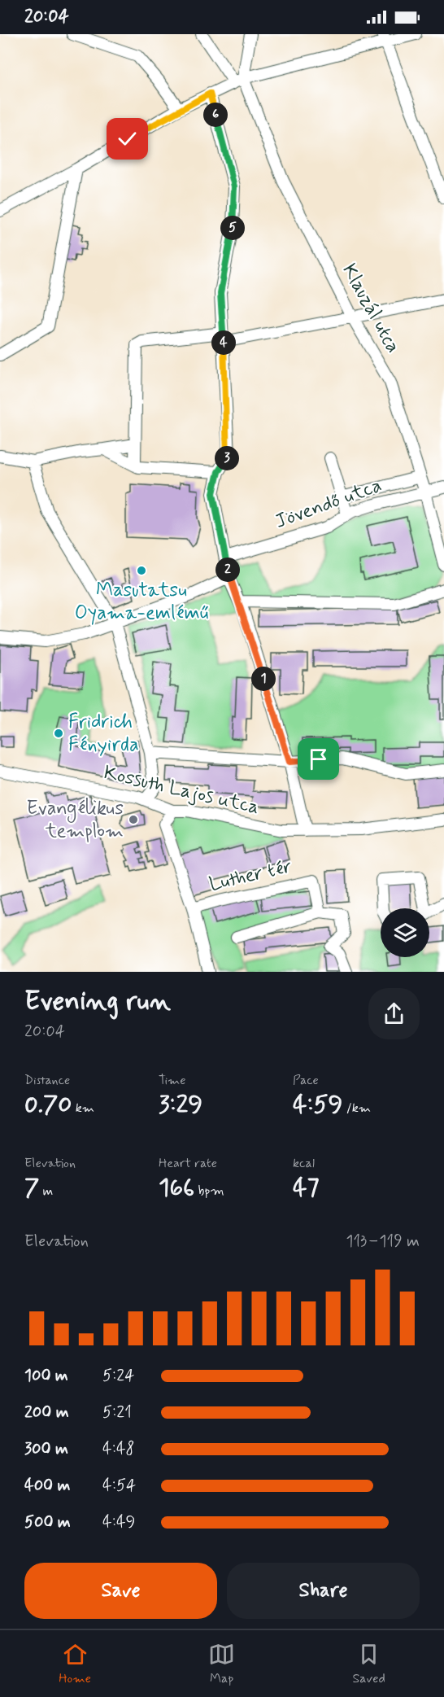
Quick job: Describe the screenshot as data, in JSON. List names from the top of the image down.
{
  "streets": {
    "street": [
      "Klauzál utca",
      "Jövendő utca",
      "Kossuth Lajos utca",
      "Luther tér"
    ]
  },
  "crossings": [
    ["Klauzál utca", "Jövendő utca"]
  ],
  "places": ["Masutatsu Oyama-emlémű", "Fridrich Fényirda", "Evangélikus templom"],
  "page": {
    "status": "20:04",
    "pins": [
      "6",
      "5",
      "4",
      "3",
      "2",
      "1"
    ],
    "heading": ["Evening run", "20:04"],
    "stats": [
      ["Distance", "0.70 km"],
      ["Time", "3:29"],
      ["Pace", "4:59 /km"],
      ["Elevation", "7 m"],
      ["Heart rate", "166 bpm"],
      ["kcal", "47"]
    ],
    "chart": ["Elevation", "113–119 m"],
    "list": [
      {
        "name": "100 m",
        "note": "5:24"
      },
      {
        "name": "200 m",
        "note": "5:21"
      },
      {
        "name": "300 m",
        "note": "4:48"
      },
      {
        "name": "400 m",
        "note": "4:54"
      },
      {
        "name": "500 m",
        "note": "4:49"
      }
    ],
    "buttons": ["Save", "Share"],
    "tabs": ["Home", "Map", "Saved"]
  }
}
